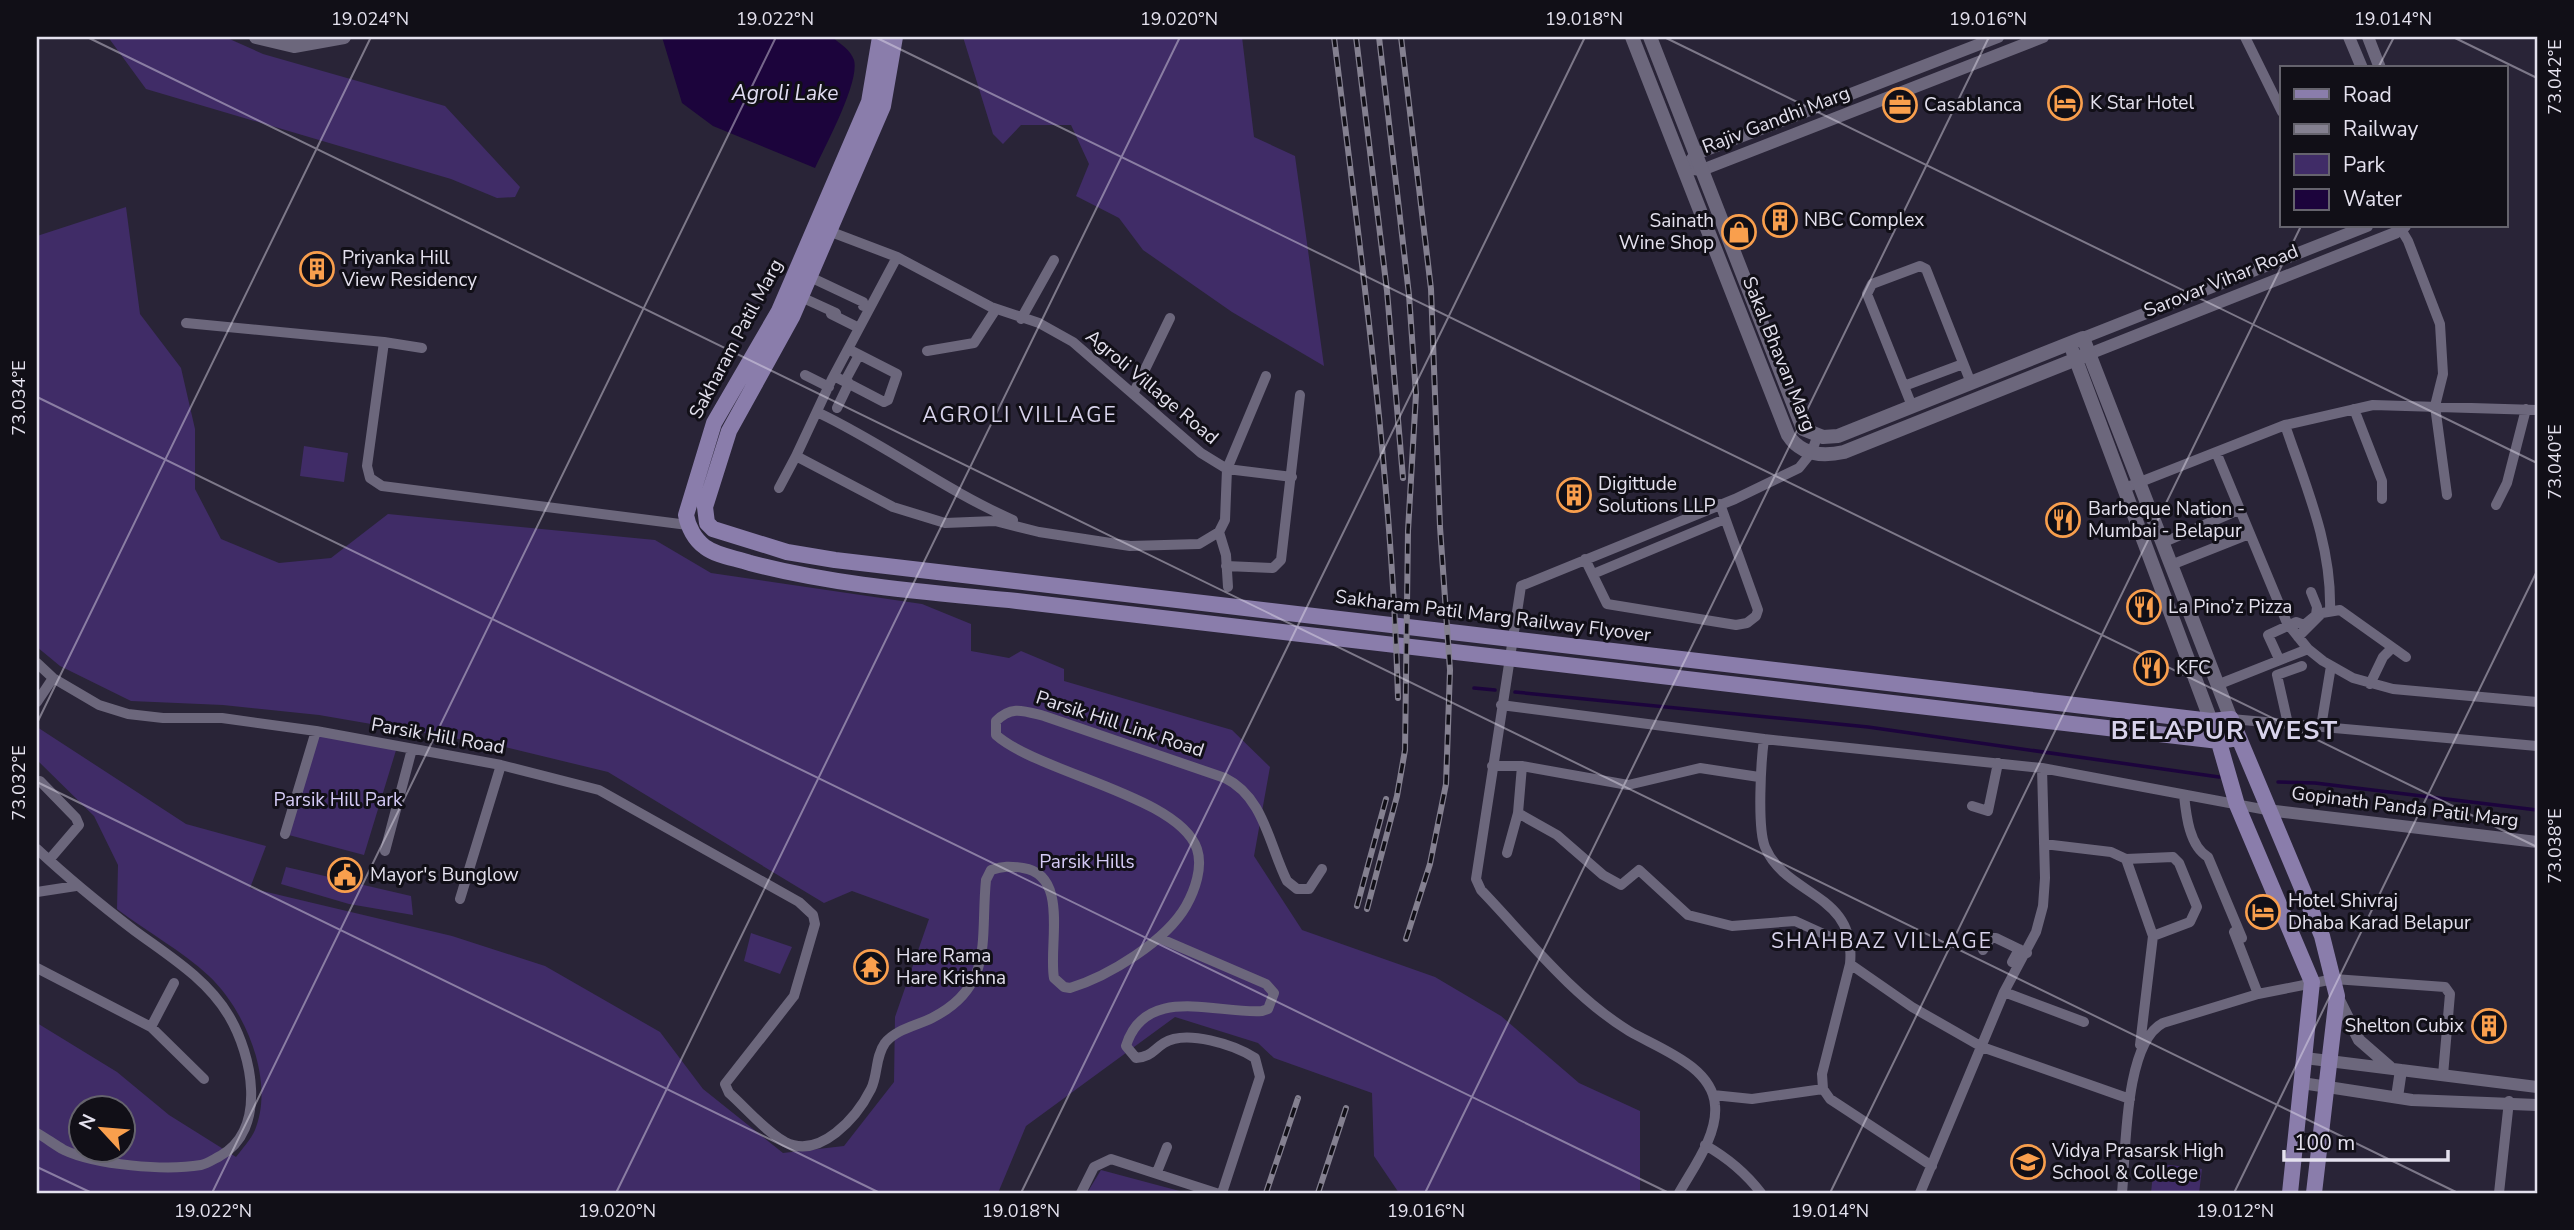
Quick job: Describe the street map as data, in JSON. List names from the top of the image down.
{
  "streets": {
    "main road": ["Sakharam Patil Marg", "Sakal Bhavan Marg", "Sakharam Patil Marg Railway Flyover"],
    "street": [
      "Rajiv Gandhi Marg",
      "Sarovar Vihar Road",
      "Agroli Village Road",
      "Parsik Hill Link Road",
      "Parsik Hill Road",
      "Gopinath Panda Patil Marg"
    ]
  },
  "crossings": [
    ["Rajiv Gandhi Marg", "Sakal Bhavan Marg"],
    ["Sarovar Vihar Road", "Sakal Bhavan Marg"],
    ["Sakharam Patil Marg", "Agroli Village Road"],
    ["Sakharam Patil Marg", "Sakharam Patil Marg Railway Flyover"],
    ["Parsik Hill Link Road", "Parsik Hill Road"]
  ],
  "districts": ["AGROLI VILLAGE", "BELAPUR WEST", "SHAHBAZ VILLAGE"],
  "water": ["Agroli Lake"],
  "parks": ["Parsik Hill Park", "Parsik Hills"],
  "places": {
    "hotel": ["K Star Hotel", "Hotel Shivraj Dhaba Karad Belapur"],
    "office": ["Casablanca"],
    "building": [
      "NBC Complex",
      "Priyanka Hill View Residency",
      "Digittude Solutions LLP",
      "Shelton Cubix"
    ],
    "shop": ["Sainath Wine Shop"],
    "restaurant": ["Barbeque Nation - Mumbai - Belapur", "La Pino’z Pizza", "KFC"],
    "public building": ["Mayor's Bunglow"],
    "temple": ["Hare Rama Hare Krishna"],
    "school or university": ["Vidya Prasarsk High School & College"]
  },
  "legend": [
    "Road",
    "Railway",
    "Park",
    "Water"
  ],
  "scale_bar": "100 m",
  "north": "top left",
  "coordinates": [
    "19.024°N",
    "19.022°N",
    "19.020°N",
    "19.018°N",
    "19.016°N",
    "19.014°N",
    "73.042°E",
    "73.034°E",
    "73.040°E",
    "73.032°E",
    "73.038°E",
    "19.012°N"
  ]
}
